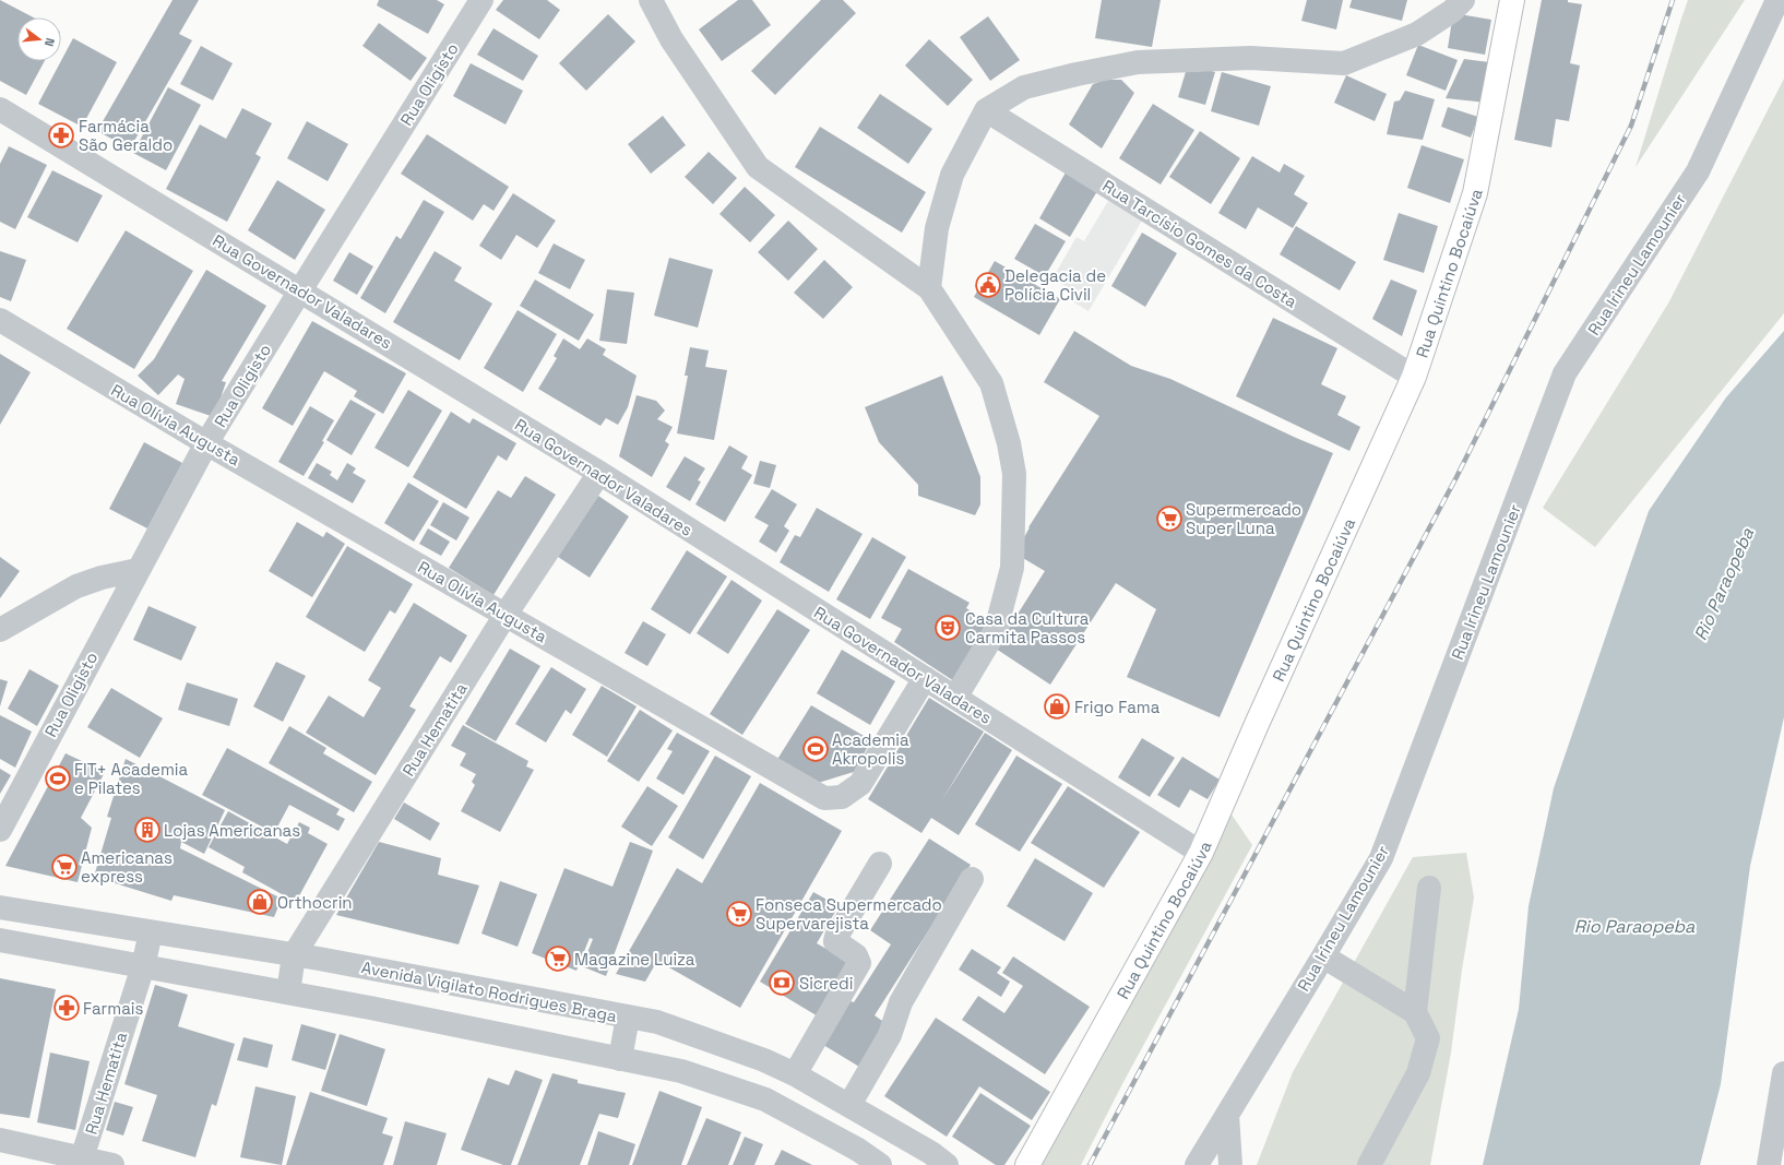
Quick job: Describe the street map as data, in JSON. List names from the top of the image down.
{
  "streets": {
    "main road": ["Rua Quintino Bocaiúva"],
    "street": [
      "Rua Oligisto",
      "Rua Tarcísio Gomes da Costa",
      "Rua Irineu Lamounier",
      "Rua Governador Valadares",
      "Rua Olívia Augusta",
      "Rua Hematita",
      "Avenida Vigilato Rodrigues Braga"
    ]
  },
  "crossings": [
    ["Rua Oligisto", "Rua Governador Valadares"],
    ["Rua Oligisto", "Rua Olívia Augusta"],
    ["Rua Tarcísio Gomes da Costa", "Rua Quintino Bocaiúva"],
    ["Rua Quintino Bocaiúva", "Rua Governador Valadares"],
    ["Rua Governador Valadares", "Rua Olívia Augusta"],
    ["Rua Governador Valadares", "Rua Hematita"],
    ["Rua Olívia Augusta", "Rua Hematita"],
    ["Rua Hematita", "Avenida Vigilato Rodrigues Braga"]
  ],
  "water": ["Rio Paraopeba"],
  "places": {
    "pharmacy": ["Farmácia São Geraldo", "Farmais"],
    "public building": ["Delegacia de Polícia Civil"],
    "supermarket": [
      "Supermercado Super Luna",
      "Americanas express",
      "Fonseca Supermercado Supervarejista",
      "Magazine Luiza"
    ],
    "theatre": ["Casa da Cultura Carmita Passos"],
    "shop": ["Frigo Fama", "Orthocrin"],
    "sports": ["Academia Akropolis", "FIT+ Academia e Pilates"],
    "building": ["Lojas Americanas"],
    "bank": ["Sicredi"]
  },
  "north": "right"
}
